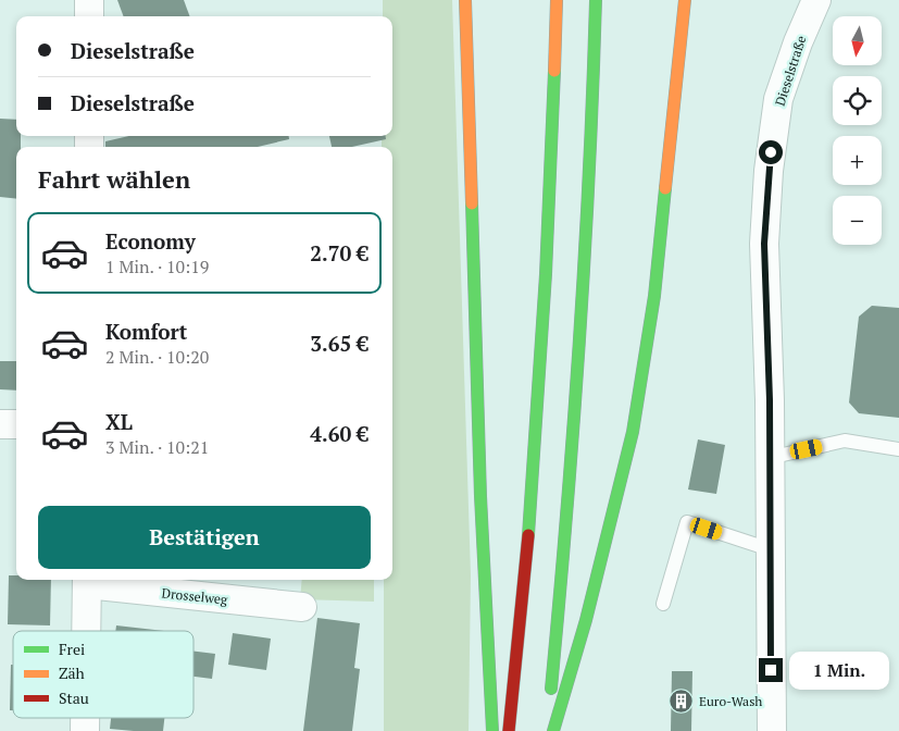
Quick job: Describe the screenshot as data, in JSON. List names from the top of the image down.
{
  "streets": {
    "street": ["Dieselstraße", "Drosselweg"]
  },
  "places": {
    "building": ["Euro-Wash"]
  },
  "legend": ["Frei", "Zäh", "Stau"],
  "north": "bottom",
  "page": {
    "map_buttons": ["+", "−"],
    "banner": ["Dieselstraße", "Dieselstraße"],
    "heading": "Fahrt wählen",
    "list": [
      {
        "name": "Economy",
        "note": "1 Min. · 10:19",
        "value": "2.70 €"
      },
      {
        "name": "Komfort",
        "note": "2 Min. · 10:20",
        "value": "3.65 €"
      },
      {
        "name": "XL",
        "note": "3 Min. · 10:21",
        "value": "4.60 €"
      }
    ],
    "buttons": "Bestätigen",
    "bubble": "1 Min."
  }
}
